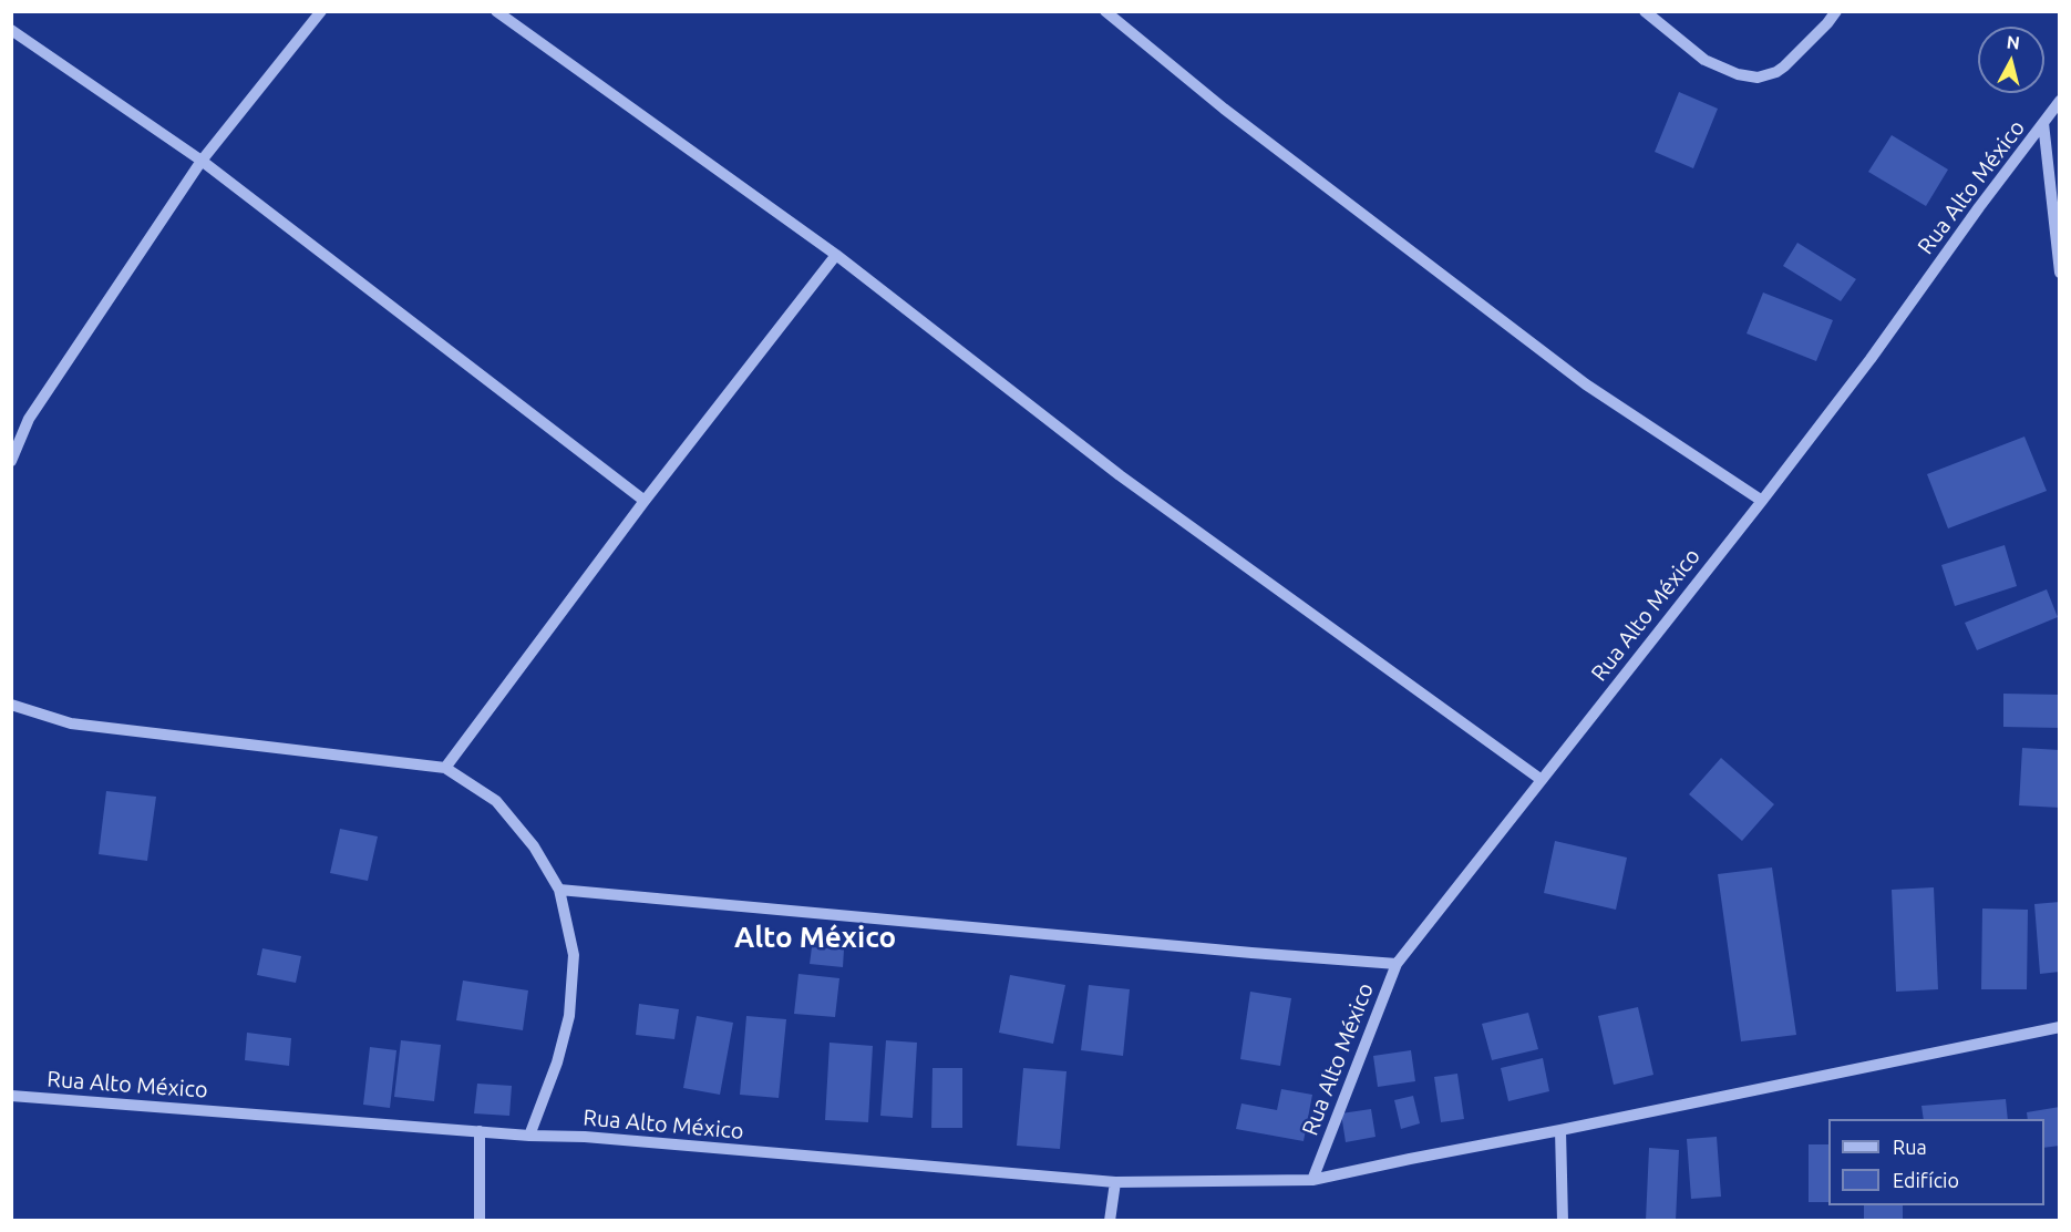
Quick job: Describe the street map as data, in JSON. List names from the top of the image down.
{
  "streets": {
    "street": ["Rua Alto México"]
  },
  "districts": ["Alto México"],
  "legend": ["Rua", "Edifício"],
  "north": "top"
}
